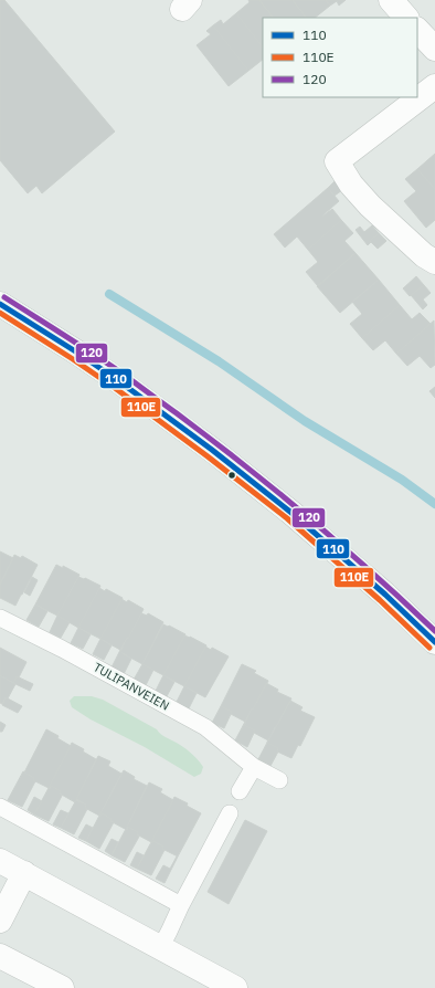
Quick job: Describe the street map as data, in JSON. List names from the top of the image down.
{
  "streets": {
    "lane": ["TULIPANVEIEN"]
  },
  "lines": ["transit line 120", "transit line 110", "transit line 110E"],
  "legend": ["110", "110E", "120"]
}
